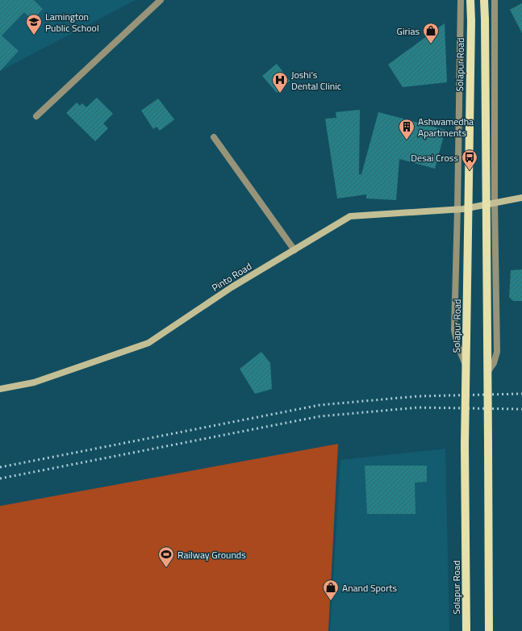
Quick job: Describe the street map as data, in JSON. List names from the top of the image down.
{
  "streets": {
    "main road": ["Solapur Road"],
    "street": ["Pinto Road"]
  },
  "places": {
    "school or university": ["Lamington Public School"],
    "shop": ["Girias", "Anand Sports"],
    "hospital": ["Joshi’s Dental Clinic"],
    "building": ["Ashwamedha Apartments"],
    "bus stop": ["Desai Cross"],
    "sports": ["Railway Grounds"]
  }
}
